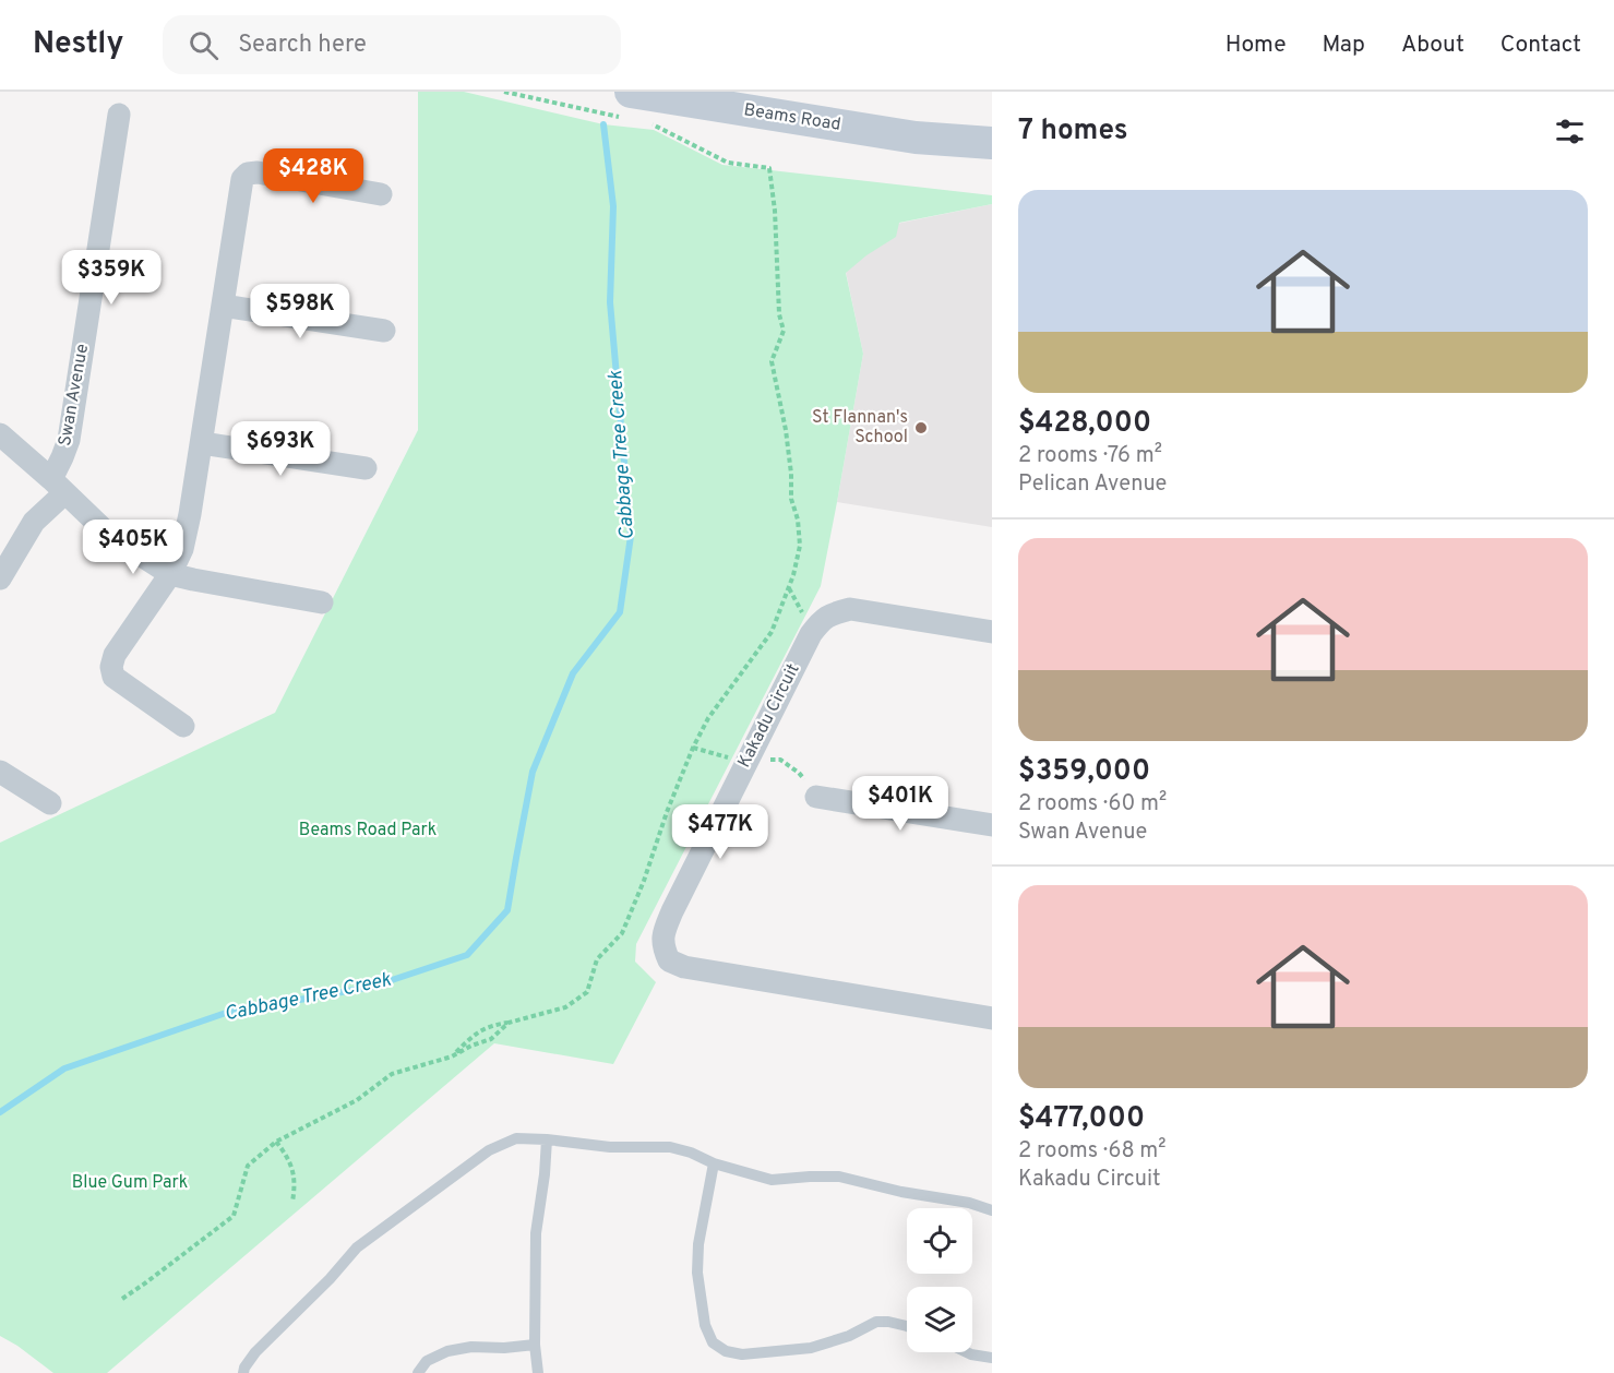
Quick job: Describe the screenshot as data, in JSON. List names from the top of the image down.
{
  "streets": {
    "main road": ["Beams Road"],
    "street": ["Swan Avenue", "Kakadu Circuit"]
  },
  "water": ["Cabbage Tree Creek"],
  "parks": ["Beams Road Park", "Blue Gum Park"],
  "places": ["St Flannan's School"],
  "page": {
    "header": "Nestly",
    "search": "Search here",
    "nav": [
      "Home",
      "Map",
      "About",
      "Contact"
    ],
    "heading": "7 homes",
    "price": [
      "$428K",
      "$359K",
      "$598K",
      "$693K",
      "$405K",
      "$401K",
      "$477K"
    ],
    "list": [
      {
        "name": "$428,000",
        "note": "2 rooms · 76 m² · Pelican Avenue"
      },
      {
        "name": "$359,000",
        "note": "2 rooms · 60 m² · Swan Avenue"
      },
      {
        "name": "$477,000",
        "note": "2 rooms · 68 m² · Kakadu Circuit"
      }
    ]
  }
}
